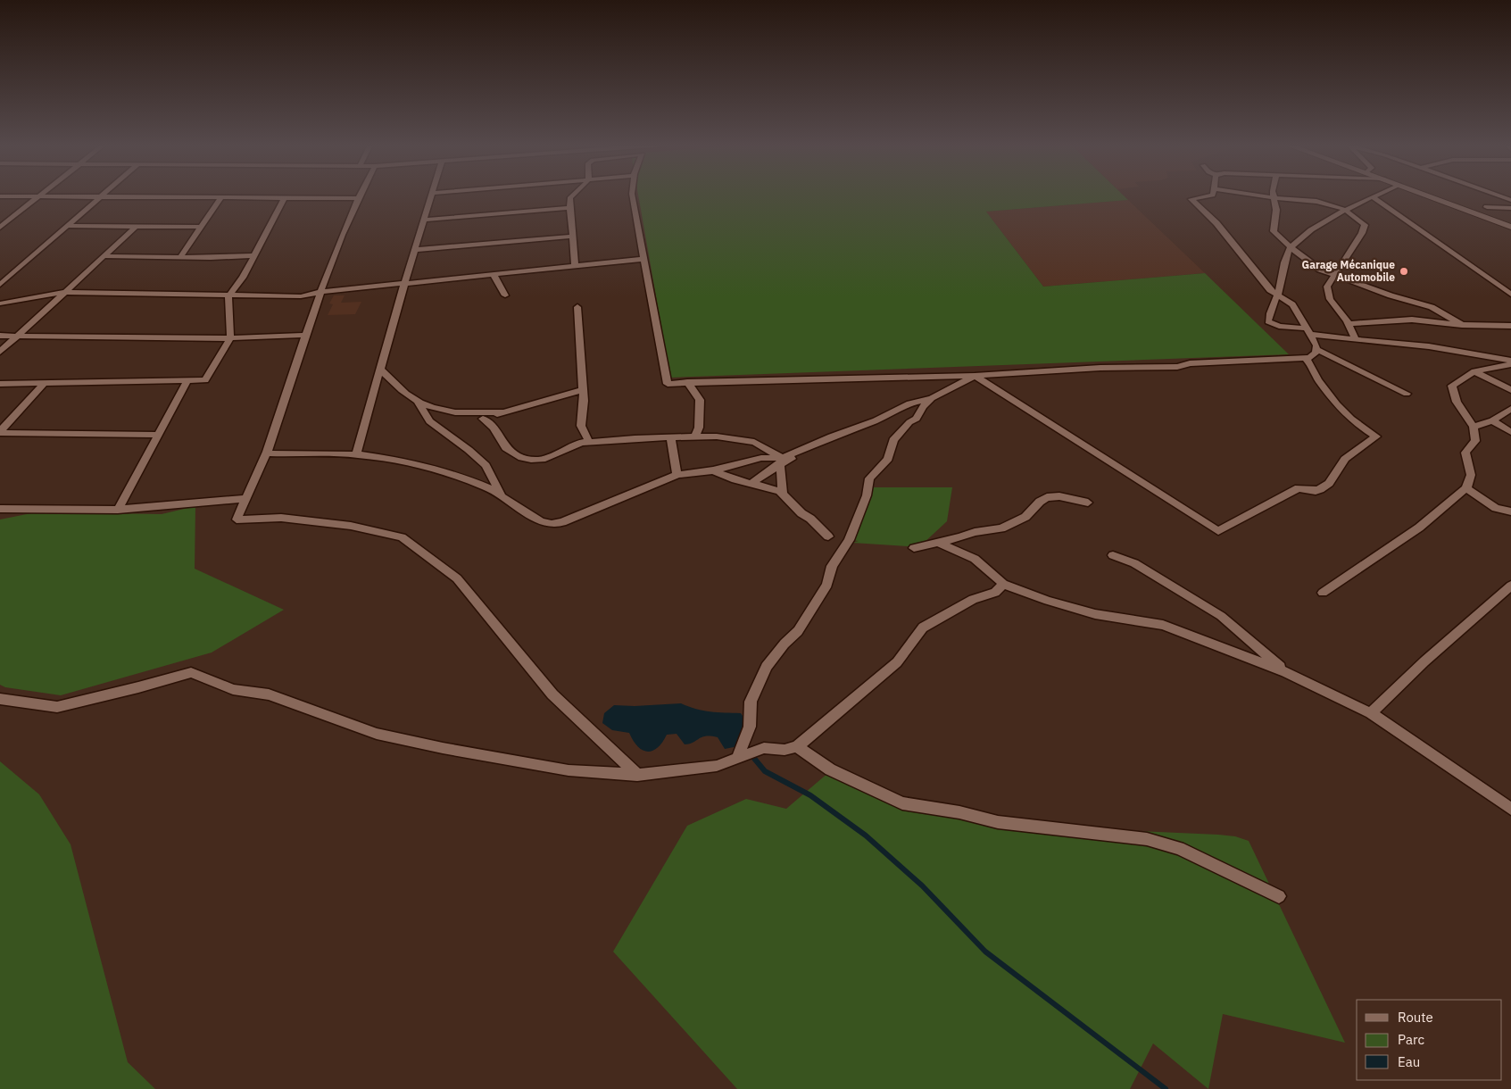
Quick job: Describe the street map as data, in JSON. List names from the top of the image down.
{
  "places": ["Garage Mécanique Automobile"],
  "legend": ["Route", "Parc", "Eau"]
}
